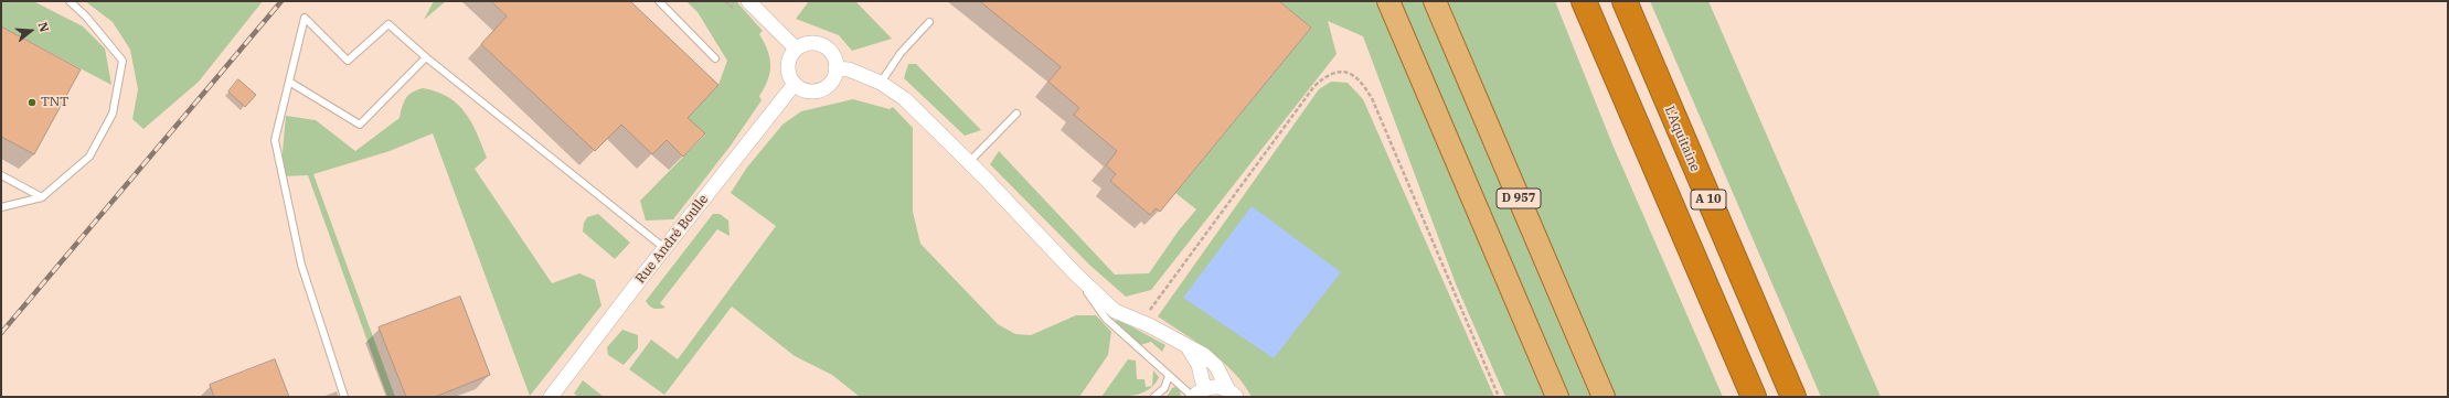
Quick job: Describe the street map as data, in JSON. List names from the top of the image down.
{
  "streets": {
    "highway": ["L'Aquitaine", "A 10"],
    "main road": ["D 957"],
    "street": ["Rue André Boulle"]
  },
  "places": ["TNT"],
  "north": "right"
}
